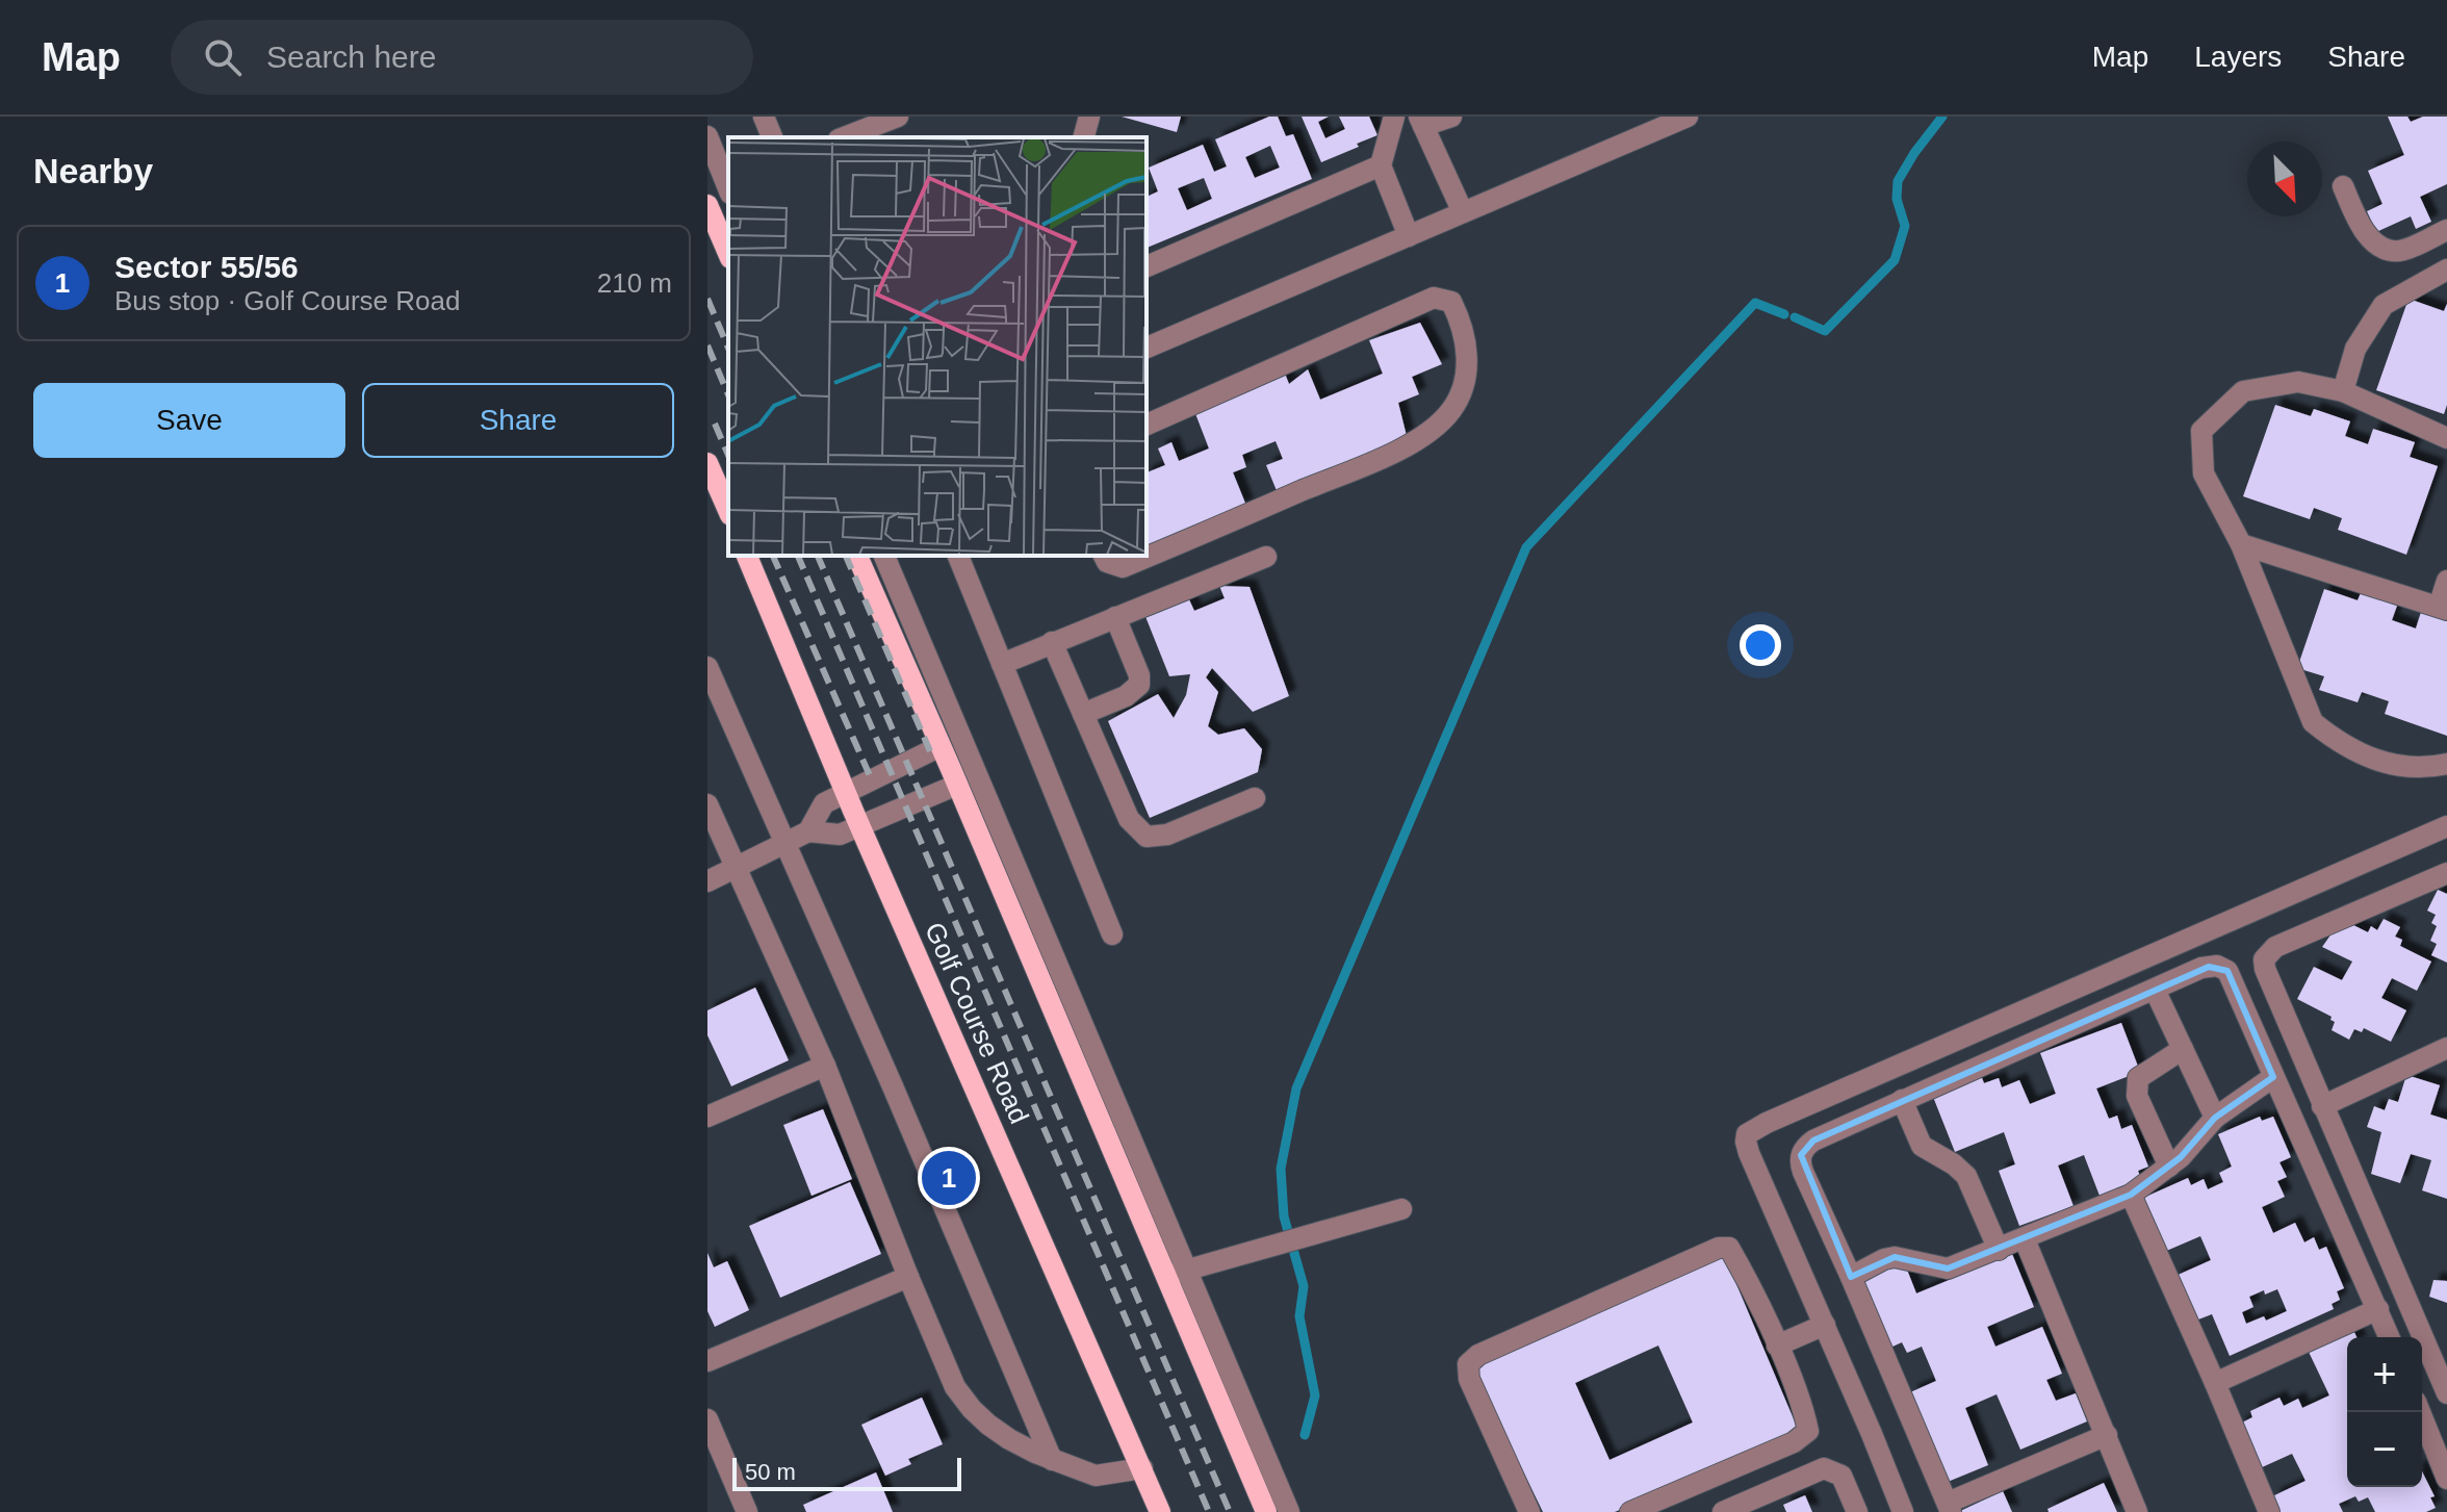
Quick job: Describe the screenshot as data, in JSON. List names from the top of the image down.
{
  "streets": {
    "main road": ["Golf Course Road"]
  },
  "scale_bar": "50 m",
  "north": "bottom right",
  "page": {
    "header": "Map",
    "search": "Search here",
    "nav": ["Map", "Layers", "Share"],
    "heading": "Nearby",
    "list": [
      {
        "mark": "1",
        "name": "Sector 55/56",
        "note": "Bus stop · Golf Course Road",
        "value": "210 m"
      }
    ],
    "buttons": ["Save", "Share"],
    "pins": "1",
    "map_buttons": ["+", "−"],
    "scale": "50 m"
  }
}
